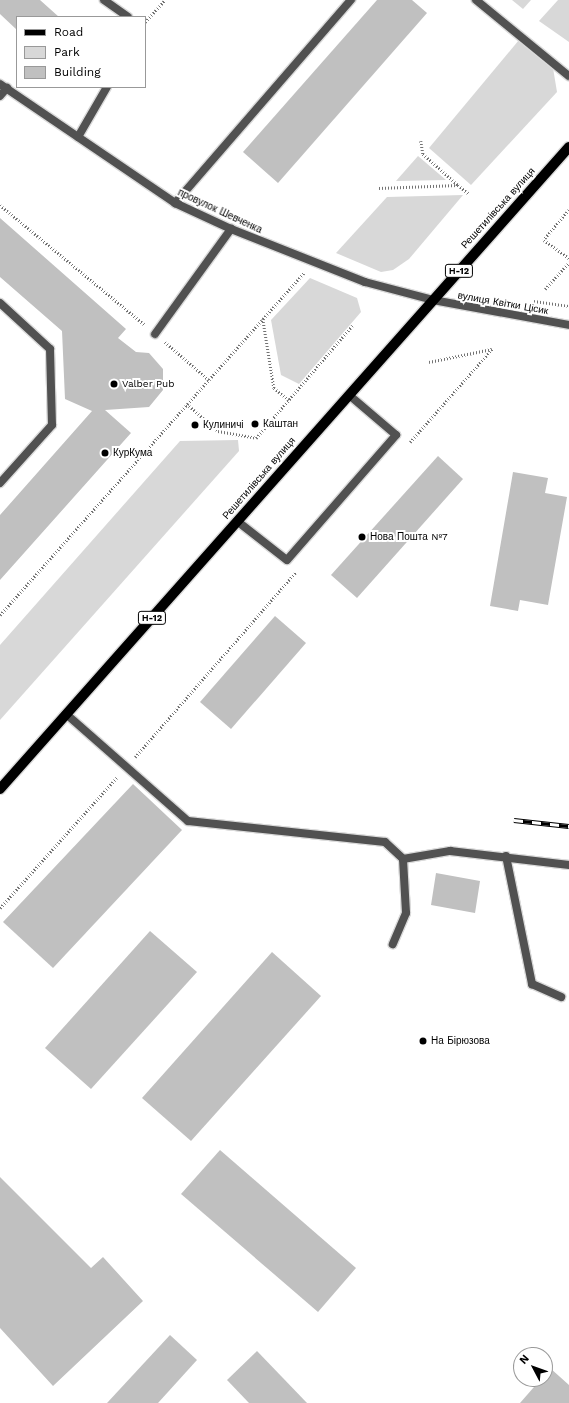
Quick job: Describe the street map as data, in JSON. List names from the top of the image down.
{
  "streets": {
    "main road": ["Решетилівська вулиця", "Н-12"],
    "street": ["провулок Шевченка", "вулиця Квітки Цісик"]
  },
  "crossings": [
    ["Решетилівська вулиця", "провулок Шевченка"],
    ["Решетилівська вулиця", "вулиця Квітки Цісик"],
    ["провулок Шевченка", "вулиця Квітки Цісик"]
  ],
  "places": [
    "Valber Pub",
    "Каштан",
    "Кулиничі",
    "КурКума",
    "Нова Пошта №7",
    "На Бірюзова"
  ],
  "legend": ["Road", "Park", "Building"],
  "north": "top left"
}
